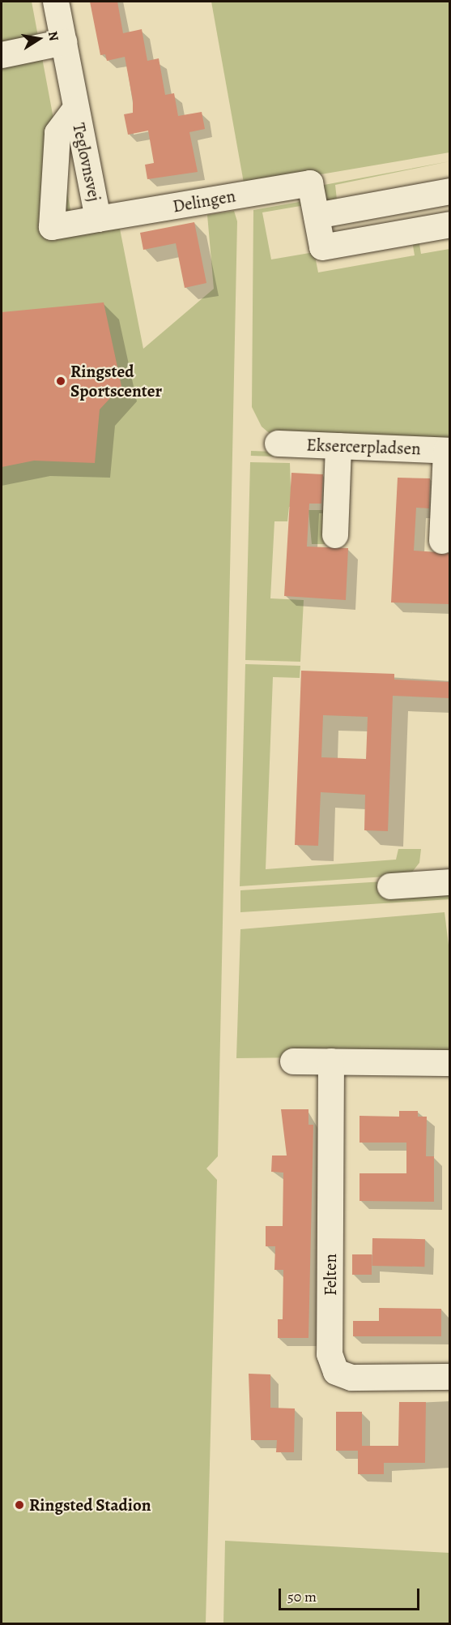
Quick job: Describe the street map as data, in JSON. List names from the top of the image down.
{
  "streets": {
    "street": [
      "Teglovnsvej",
      "Delingen",
      "Eksercerpladsen",
      "Felten"
    ]
  },
  "crossings": [
    ["Teglovnsvej", "Delingen"]
  ],
  "places": ["Ringsted Sportscenter", "Ringsted Stadion"],
  "scale_bar": "50 m",
  "north": "right"
}
